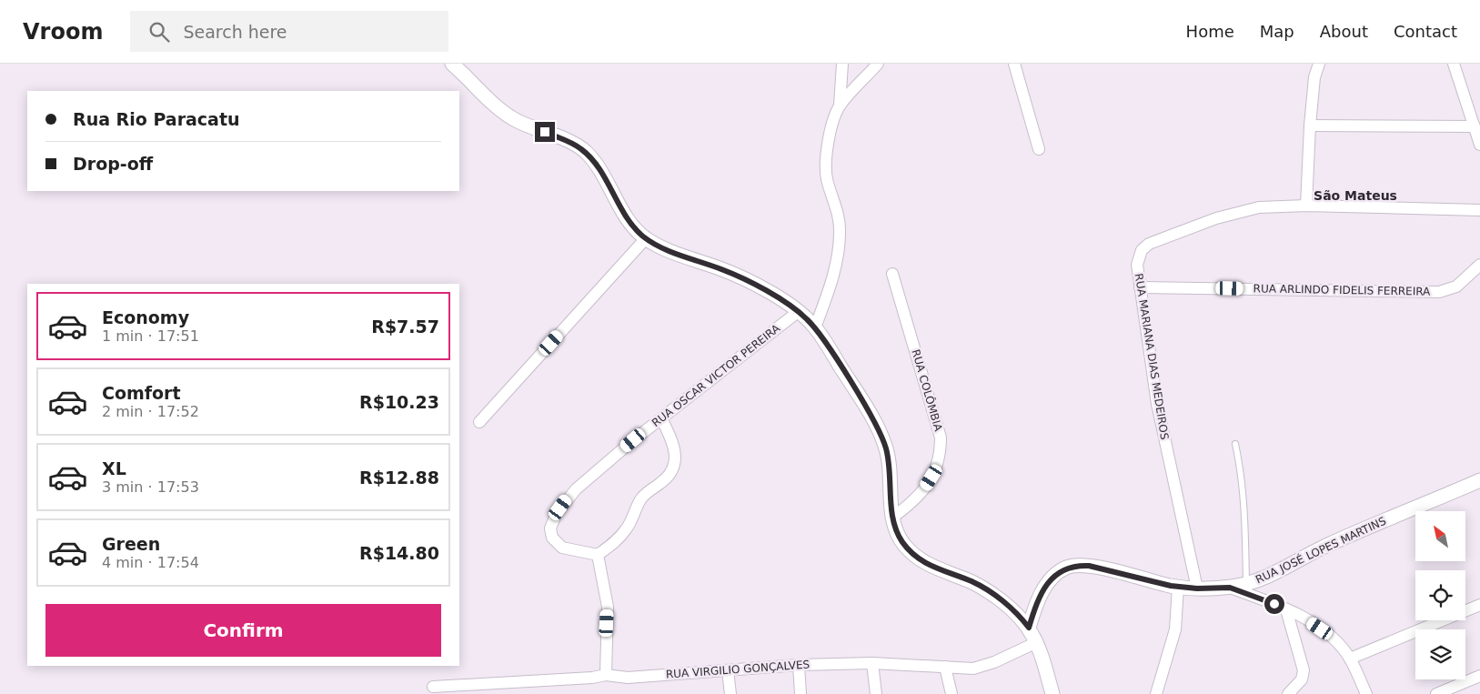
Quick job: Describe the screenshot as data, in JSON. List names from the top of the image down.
{
  "streets": {
    "street": [
      "RUA ARLINDO FIDELIS FERREIRA",
      "RUA MARIANA DIAS MEDEIROS",
      "RUA OSCAR VICTOR PEREIRA",
      "RUA COLÔMBIA",
      "RUA JOSÉ LOPES MARTINS",
      "RUA VIRGILIO GONÇALVES"
    ]
  },
  "crossings": [
    ["RUA ARLINDO FIDELIS FERREIRA", "RUA MARIANA DIAS MEDEIROS"],
    ["RUA MARIANA DIAS MEDEIROS", "RUA JOSÉ LOPES MARTINS"]
  ],
  "districts": ["São Mateus"],
  "north": "top left",
  "page": {
    "header": "Vroom",
    "search": "Search here",
    "nav": [
      "Home",
      "Map",
      "About",
      "Contact"
    ],
    "banner": ["Rua Rio Paracatu", "Drop-off"],
    "list": [
      {
        "name": "Economy",
        "note": "1 min · 17:51",
        "value": "R$7.57"
      },
      {
        "name": "Comfort",
        "note": "2 min · 17:52",
        "value": "R$10.23"
      },
      {
        "name": "XL",
        "note": "3 min · 17:53",
        "value": "R$12.88"
      },
      {
        "name": "Green",
        "note": "4 min · 17:54",
        "value": "R$14.80"
      }
    ],
    "buttons": "Confirm"
  }
}
